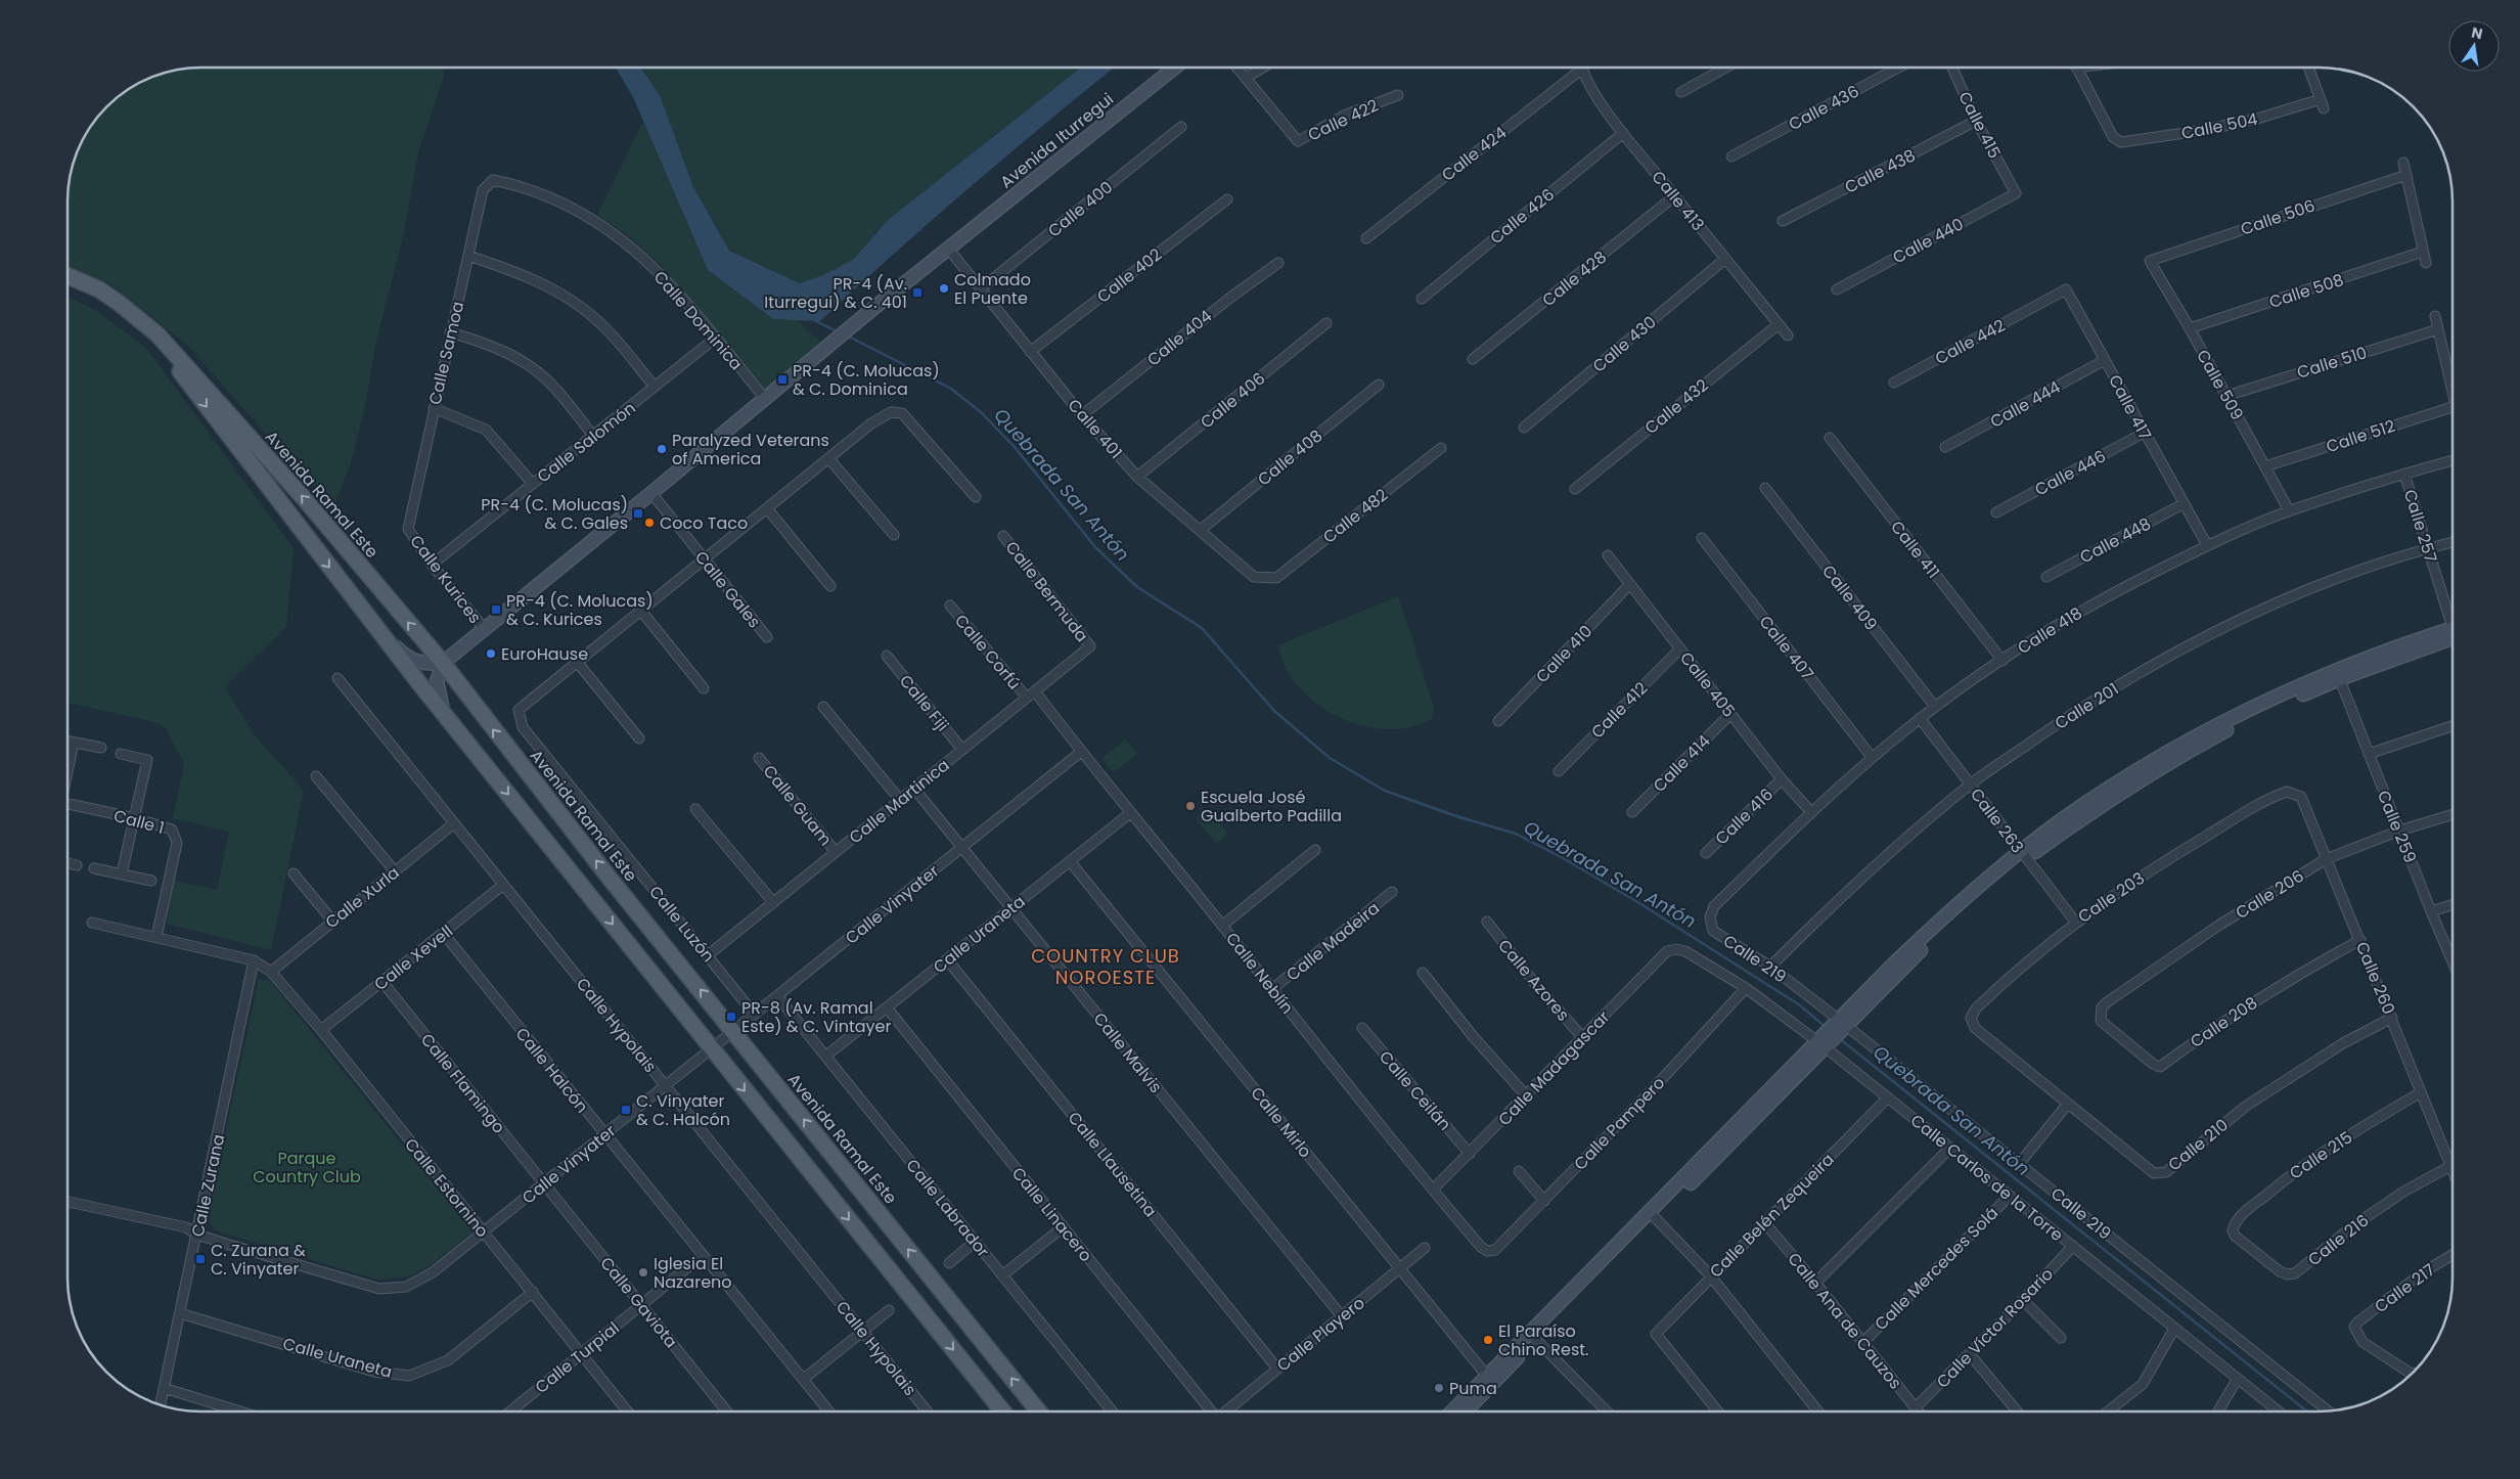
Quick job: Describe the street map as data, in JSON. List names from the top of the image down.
{
  "streets": {
    "main road": ["Avenida Ramal Este"],
    "street": [
      "Calle 436",
      "Calle 422",
      "Calle 415",
      "Calle 504",
      "Avenida Iturregui",
      "Calle 424",
      "Calle 438",
      "Calle 413",
      "Calle 400",
      "Calle 426",
      "Calle 506",
      "Calle 440",
      "Calle 402",
      "Calle 428",
      "Calle 508",
      "Calle Dominica",
      "Calle 404",
      "Calle 442",
      "Calle 430",
      "Calle Samoa",
      "Calle 510",
      "Calle 509",
      "Calle 406",
      "Calle 444",
      "Calle 432",
      "Calle 417",
      "Calle 401",
      "Calle 512",
      "Calle Salomón",
      "Calle 408",
      "Calle 446",
      "Calle 482",
      "Calle 257",
      "Calle 448",
      "Calle 411",
      "Calle Kurices",
      "Calle Gales",
      "Calle Bermuda",
      "Calle 409",
      "Calle 418",
      "Calle 407",
      "Calle Corfú",
      "Calle 410",
      "Calle 405",
      "Calle Fiji",
      "Calle 201",
      "Calle 412",
      "Calle 414",
      "Calle Martinica",
      "Calle Guam",
      "Calle 416",
      "Calle 263",
      "Calle 1",
      "Calle 259",
      "Calle 206",
      "Calle Xurla",
      "Calle 203",
      "Calle Vinyater",
      "Calle Luzón",
      "Calle Uraneta",
      "Calle Madeira",
      "Calle Xevell",
      "Calle 219",
      "Calle Neblín",
      "Calle 260",
      "Calle Azores",
      "Calle 208",
      "Calle Hypolais",
      "Calle Malvis",
      "Calle Madagascar",
      "Calle Halcón",
      "Calle Flamingo",
      "Calle Ceilán",
      "Calle Mirlo",
      "Calle Pampero",
      "Calle 210",
      "Calle 215",
      "Calle Llausetina",
      "Calle Carlos de la Torre",
      "Calle Zurana",
      "Calle Estornino",
      "Calle Labrador",
      "Calle Linacero",
      "Calle Belén Zequeira",
      "Calle 216",
      "Calle Mercedes Solá",
      "Calle 217",
      "Calle Gaviota",
      "Calle Ana de Cauzos",
      "Calle Víctor Rosario",
      "Calle Playero",
      "Calle Turpial"
    ]
  },
  "crossings": [
    ["Calle 415", "Calle 438"],
    ["Calle 415", "Calle 440"],
    ["Avenida Iturregui", "Calle Dominica"],
    ["Avenida Iturregui", "Calle 401"],
    ["Avenida Iturregui", "Avenida Ramal Este"],
    ["Avenida Iturregui", "Calle Kurices"],
    ["Avenida Iturregui", "Calle Gales"],
    ["Calle 424", "Calle 413"],
    ["Calle 413", "Calle 426"],
    ["Calle 413", "Calle 428"],
    ["Calle 413", "Calle 430"],
    ["Calle 413", "Calle 432"],
    ["Calle 400", "Calle 401"],
    ["Calle 506", "Calle 509"],
    ["Calle 402", "Calle 401"],
    ["Calle 508", "Calle 509"],
    ["Calle Dominica", "Calle Samoa"],
    ["Calle Dominica", "Calle Salomón"],
    ["Calle 404", "Calle 401"],
    ["Calle 442", "Calle 417"],
    ["Calle Samoa", "Calle Kurices"],
    ["Calle 510", "Calle 509"],
    ["Calle 509", "Calle 512"],
    ["Calle 509", "Calle 418"],
    ["Calle 406", "Calle 401"],
    ["Calle 444", "Calle 417"],
    ["Calle 417", "Calle 446"],
    ["Calle 417", "Calle 448"],
    ["Calle 417", "Calle 418"],
    ["Calle 401", "Calle 408"],
    ["Calle 401", "Calle 482"],
    ["Calle Salomón", "Calle Kurices"],
    ["Avenida Ramal Este", "Calle Vinyater"],
    ["Calle 257", "Calle 418"],
    ["Calle 257", "Calle 201"],
    ["Calle 411", "Calle 418"],
    ["Calle Bermuda", "Calle Martinica"],
    ["Calle 409", "Calle 418"],
    ["Calle 418", "Calle 407"],
    ["Calle 418", "Calle 405"],
    ["Calle 418", "Calle 263"],
    ["Calle 418", "Calle 219"],
    ["Calle Corfú", "Calle Martinica"],
    ["Calle 410", "Calle 405"],
    ["Calle 405", "Calle 412"],
    ["Calle 405", "Calle 414"],
    ["Calle 405", "Calle 416"],
    ["Calle Fiji", "Calle Martinica"],
    ["Calle 201", "Calle 263"],
    ["Calle 201", "Calle 219"],
    ["Calle Martinica", "Calle Guam"],
    ["Calle Martinica", "Calle Luzón"],
    ["Calle Martinica", "Calle Neblín"],
    ["Calle Martinica", "Calle Malvis"],
    ["Calle 263", "Calle 203"],
    ["Calle 1", "Calle Estornino"],
    ["Calle 259", "Calle 206"],
    ["Calle 206", "Calle 260"],
    ["Calle 206", "Calle 208"],
    ["Calle Xurla", "Calle Hypolais"],
    ["Calle Xurla", "Calle Estornino"],
    ["Calle 203", "Calle 260"],
    ["Calle 203", "Calle 210"],
    ["Calle Vinyater", "Calle Luzón"],
    ["Calle Vinyater", "Calle Neblín"],
    ["Calle Vinyater", "Calle Hypolais"],
    ["Calle Vinyater", "Calle Malvis"],
    ["Calle Vinyater", "Calle Halcón"],
    ["Calle Vinyater", "Calle Flamingo"],
    ["Calle Vinyater", "Calle Zurana"],
    ["Calle Vinyater", "Calle Estornino"],
    ["Calle Vinyater", "Calle Labrador"],
    ["Calle Vinyater", "Calle Gaviota"],
    ["Calle Uraneta", "Calle Neblín"],
    ["Calle Uraneta", "Calle Malvis"],
    ["Calle Uraneta", "Calle Mirlo"],
    ["Calle Uraneta", "Calle Llausetina"],
    ["Calle Uraneta", "Calle Zurana"],
    ["Calle Uraneta", "Calle Estornino"],
    ["Calle Uraneta", "Calle Labrador"],
    ["Calle Uraneta", "Calle Linacero"],
    ["Calle Madeira", "Calle Neblín"],
    ["Calle Xevell", "Calle Hypolais"],
    ["Calle Xevell", "Calle Halcón"],
    ["Calle Xevell", "Calle Flamingo"],
    ["Calle Xevell", "Calle Estornino"],
    ["Calle Neblín", "Calle Madagascar"],
    ["Calle Neblín", "Calle Pampero"],
    ["Calle 260", "Calle 208"],
    ["Calle 260", "Calle 210"],
    ["Calle 260", "Calle 215"],
    ["Calle 260", "Calle 216"],
    ["Calle Azores", "Calle Madagascar"],
    ["Calle Malvis", "Calle Playero"],
    ["Calle Madagascar", "Calle Ceilán"],
    ["Calle Madagascar", "Calle Carlos de la Torre"],
    ["Calle Halcón", "Calle Turpial"],
    ["Calle Flamingo", "Calle Gaviota"],
    ["Calle Mirlo", "Calle Playero"],
    ["Calle Pampero", "Calle Carlos de la Torre"],
    ["Calle 215", "Calle 216"],
    ["Calle Llausetina", "Calle Playero"],
    ["Calle Carlos de la Torre", "Calle Belén Zequeira"],
    ["Calle Carlos de la Torre", "Calle Mercedes Solá"],
    ["Calle Carlos de la Torre", "Calle Víctor Rosario"],
    ["Calle Zurana", "Calle Estornino"],
    ["Calle Estornino", "Calle Turpial"],
    ["Calle Belén Zequeira", "Calle Ana de Cauzos"],
    ["Calle Mercedes Solá", "Calle Ana de Cauzos"],
    ["Calle Gaviota", "Calle Turpial"],
    ["Calle Ana de Cauzos", "Calle Víctor Rosario"]
  ],
  "districts": ["COUNTRY CLUB NOROESTE"],
  "water": ["Quebrada San Antón"],
  "parks": ["Parque Country Club"],
  "places": {
    "other": [
      "Colmado El Puente",
      "Paralyzed Veterans of America",
      "Coco Taco",
      "EuroHause",
      "Escuela José Gualberto Padilla",
      "Iglesia El Nazareno",
      "El Paraíso Chino Rest.",
      "Puma"
    ],
    "transit": [
      "PR-4 (Av. Iturregui) & C. 401",
      "PR-4 (C. Molucas) & C. Dominica",
      "PR-4 (C. Molucas) & C. Gales",
      "PR-4 (C. Molucas) & C. Kurices",
      "PR-8 (Av. Ramal Este) & C. Vintayer",
      "C. Vinyater & C. Halcón",
      "C. Zurana & C. Vinyater"
    ]
  },
  "north": "top"
}
